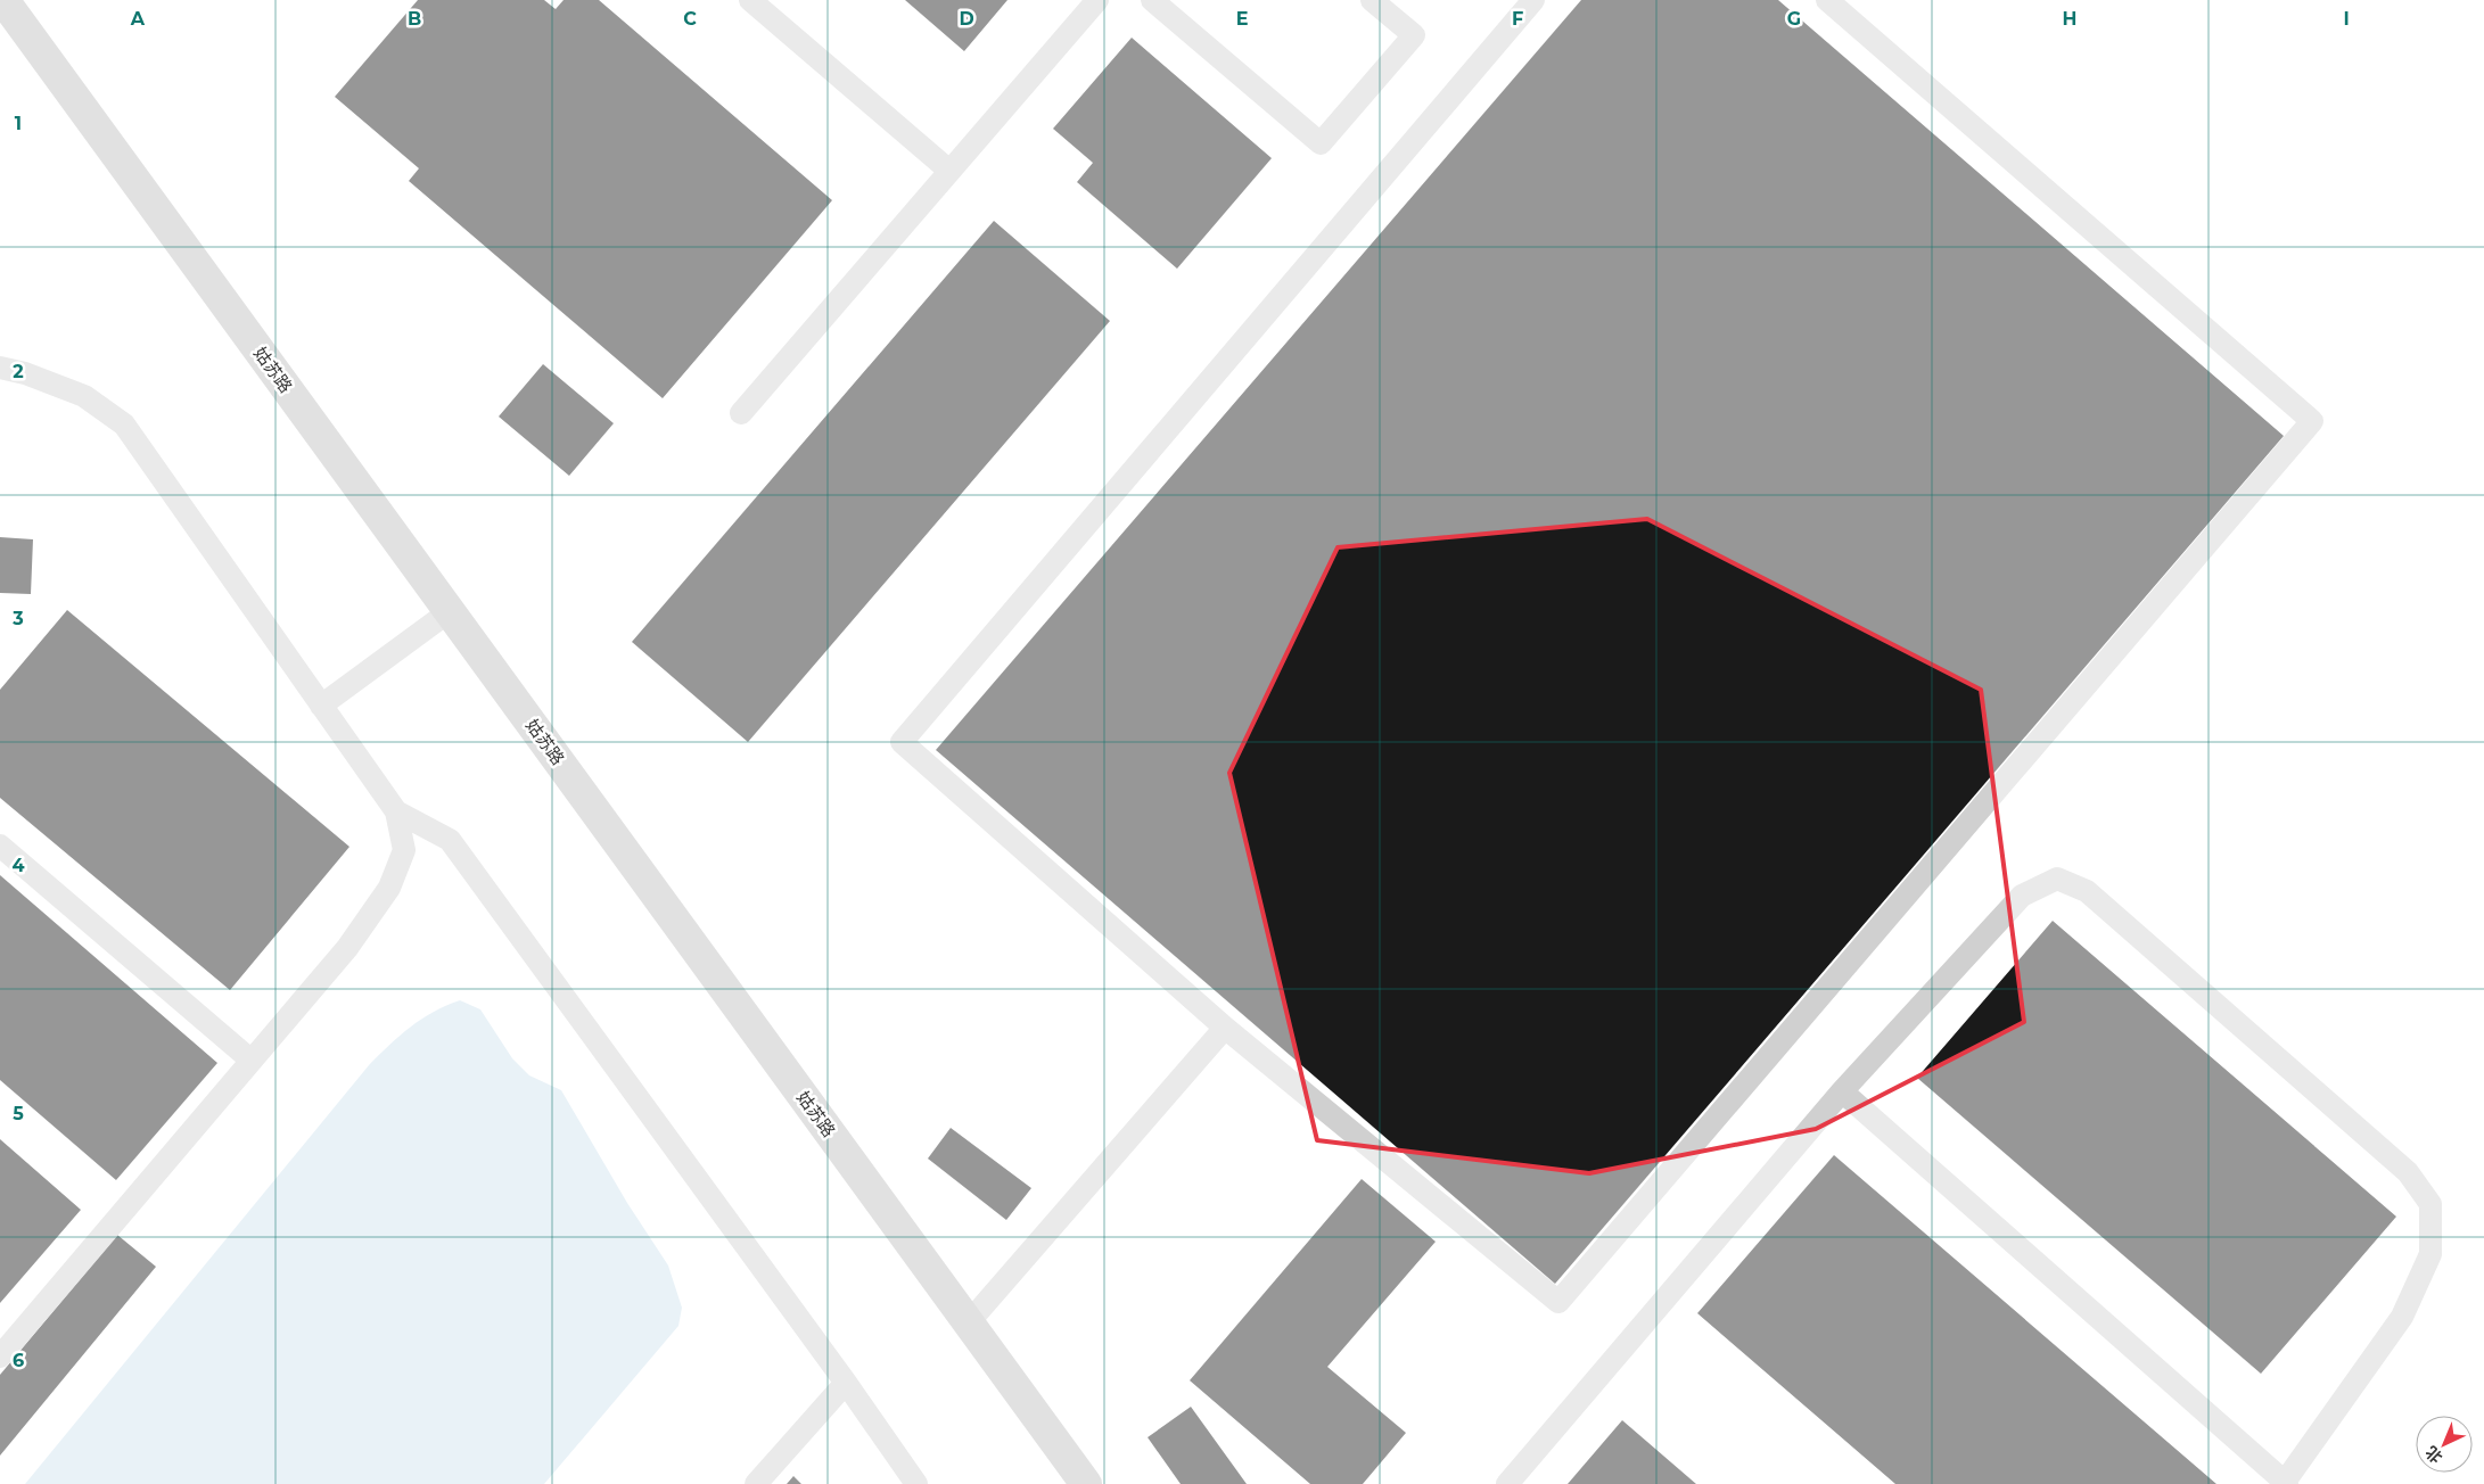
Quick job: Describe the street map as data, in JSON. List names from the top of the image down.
{
  "streets": {
    "street": ["姑苏路"]
  },
  "north": "bottom left",
  "grid": {
    "columns": [
      "A",
      "B",
      "C",
      "D",
      "E",
      "F",
      "G",
      "H",
      "I"
    ],
    "rows": [
      "1",
      "2",
      "3",
      "4",
      "5",
      "6"
    ]
  }
}
